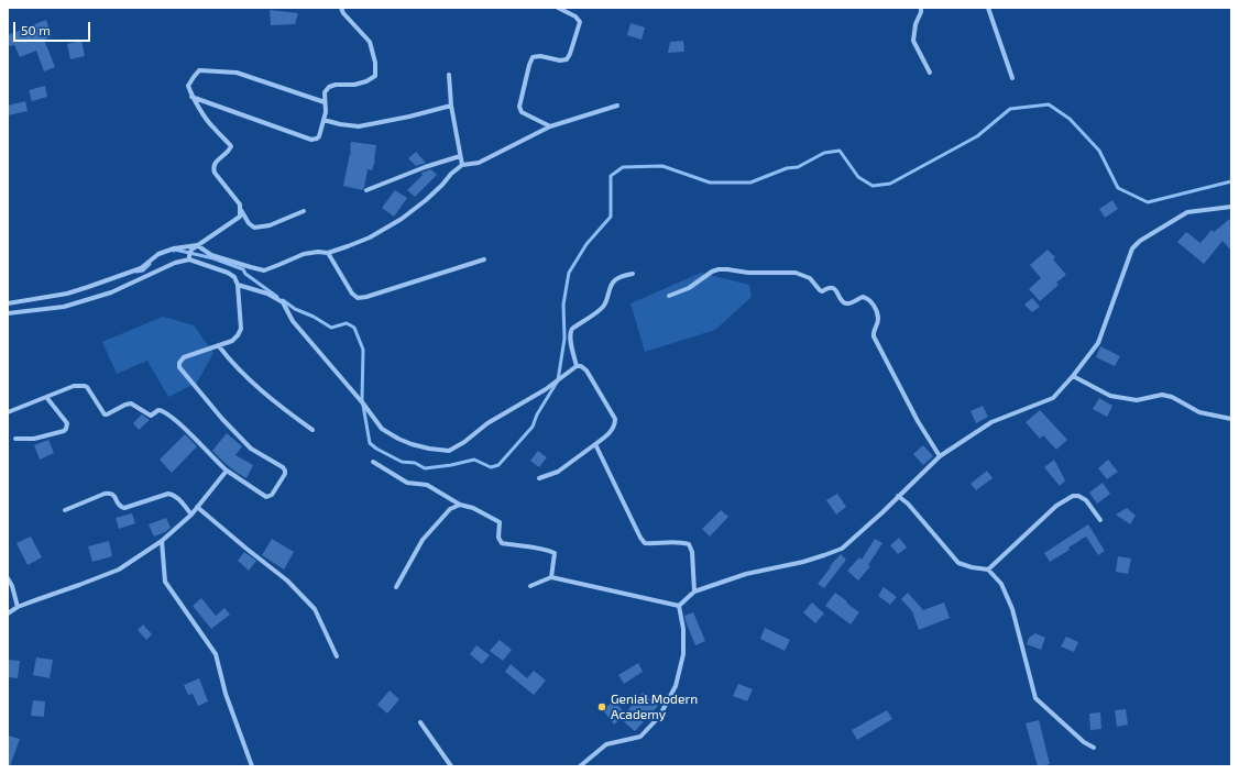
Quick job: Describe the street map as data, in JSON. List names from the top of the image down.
{
  "places": ["Genial Modern Academy"],
  "scale_bar": "50 m"
}
